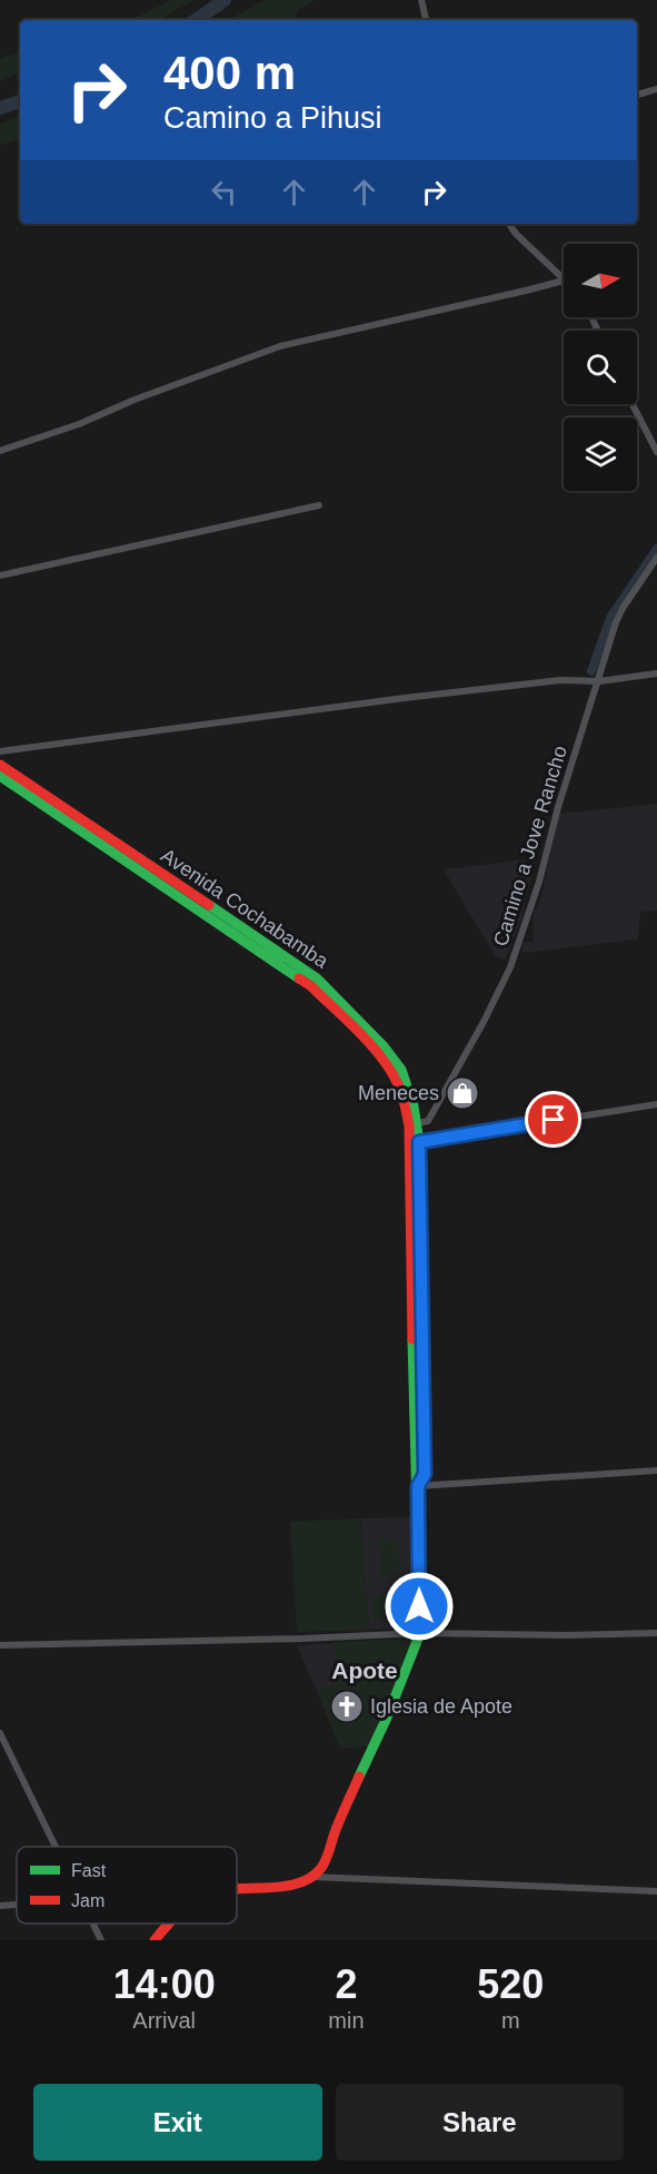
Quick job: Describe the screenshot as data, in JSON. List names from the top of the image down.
{
  "streets": {
    "main road": ["Avenida Cochabamba"],
    "street": ["Camino a Jove Rancho"]
  },
  "crossings": [
    ["Camino a Jove Rancho", "Avenida Cochabamba"]
  ],
  "districts": ["Apote"],
  "places": {
    "shop": ["Meneces"],
    "church": ["Iglesia de Apote"]
  },
  "legend": ["Fast", "Jam"],
  "north": "right",
  "page": {
    "turn": ["400 m", "Camino a Pihusi"],
    "eta": [
      "14:00",
      "Arrival",
      "2",
      "min",
      "520",
      "m"
    ],
    "buttons": ["Exit", "Share"]
  }
}
